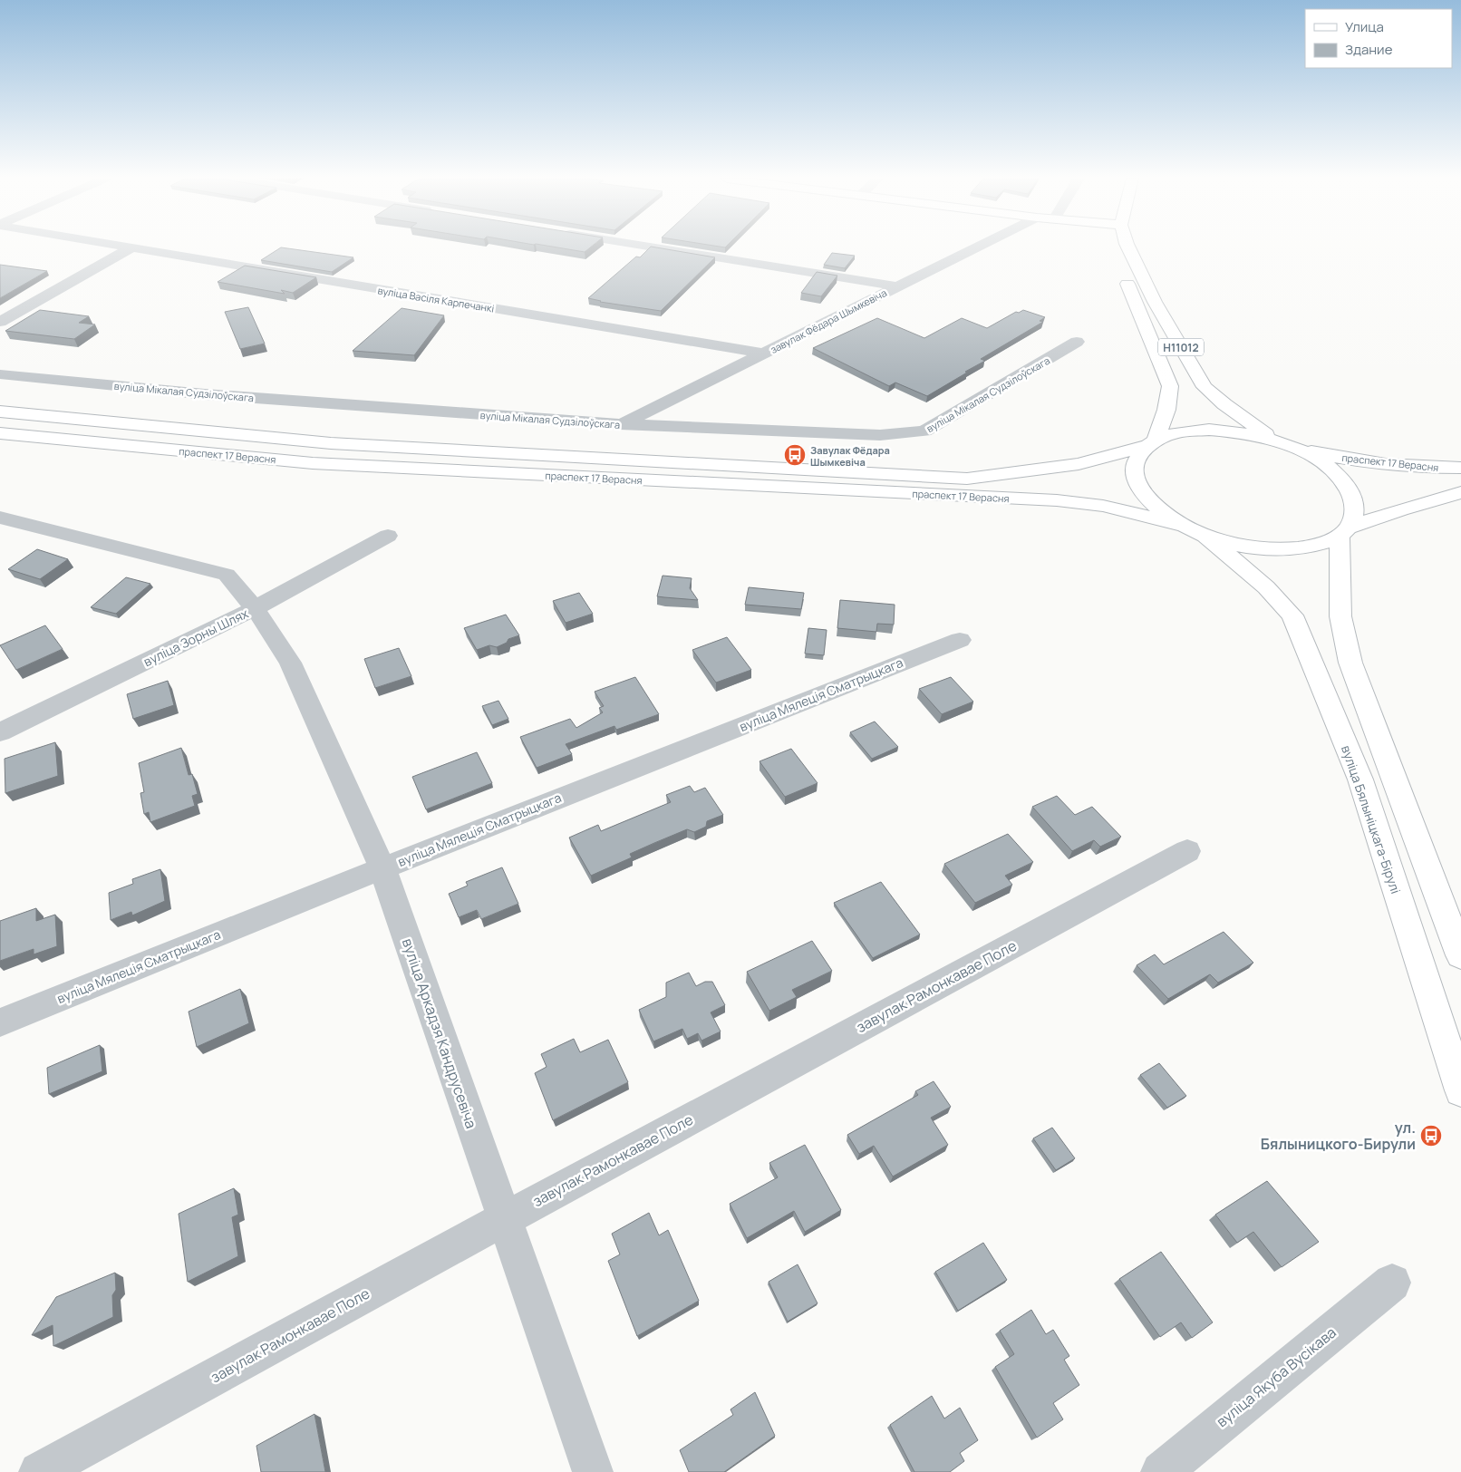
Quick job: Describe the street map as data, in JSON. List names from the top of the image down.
{
  "streets": {
    "main road": ["Н11012", "праспект 17 Верасня", "вуліца Бялыніцкага-Бірулі"],
    "street": [
      "вуліца Васіля Карпечанкі",
      "завулак Фёдара Шымкевіча",
      "вуліца Мікалая Судзілоўскага",
      "вуліца Зорны Шлях",
      "вуліца Мялеція Сматрыцкага",
      "завулак Рамонкавае Поле",
      "вуліца Аркадзя Кандрусевіча",
      "вуліца Якуба Вусікава"
    ]
  },
  "crossings": [
    ["вуліца Васіля Карпечанкі", "завулак Фёдара Шымкевіча"],
    ["завулак Фёдара Шымкевіча", "вуліца Мікалая Судзілоўскага"],
    ["Н11012", "праспект 17 Верасня"],
    ["Н11012", "вуліца Бялыніцкага-Бірулі"],
    ["праспект 17 Верасня", "вуліца Бялыніцкага-Бірулі"],
    ["вуліца Зорны Шлях", "вуліца Аркадзя Кандрусевіча"],
    ["вуліца Мялеція Сматрыцкага", "вуліца Аркадзя Кандрусевіча"],
    ["завулак Рамонкавае Поле", "вуліца Аркадзя Кандрусевіча"]
  ],
  "places": {
    "bus stop": ["Завулак Фёдара Шымкевіча", "ул. Бялыницкого-Бирули"]
  },
  "legend": ["Улица", "Здание"]
}
